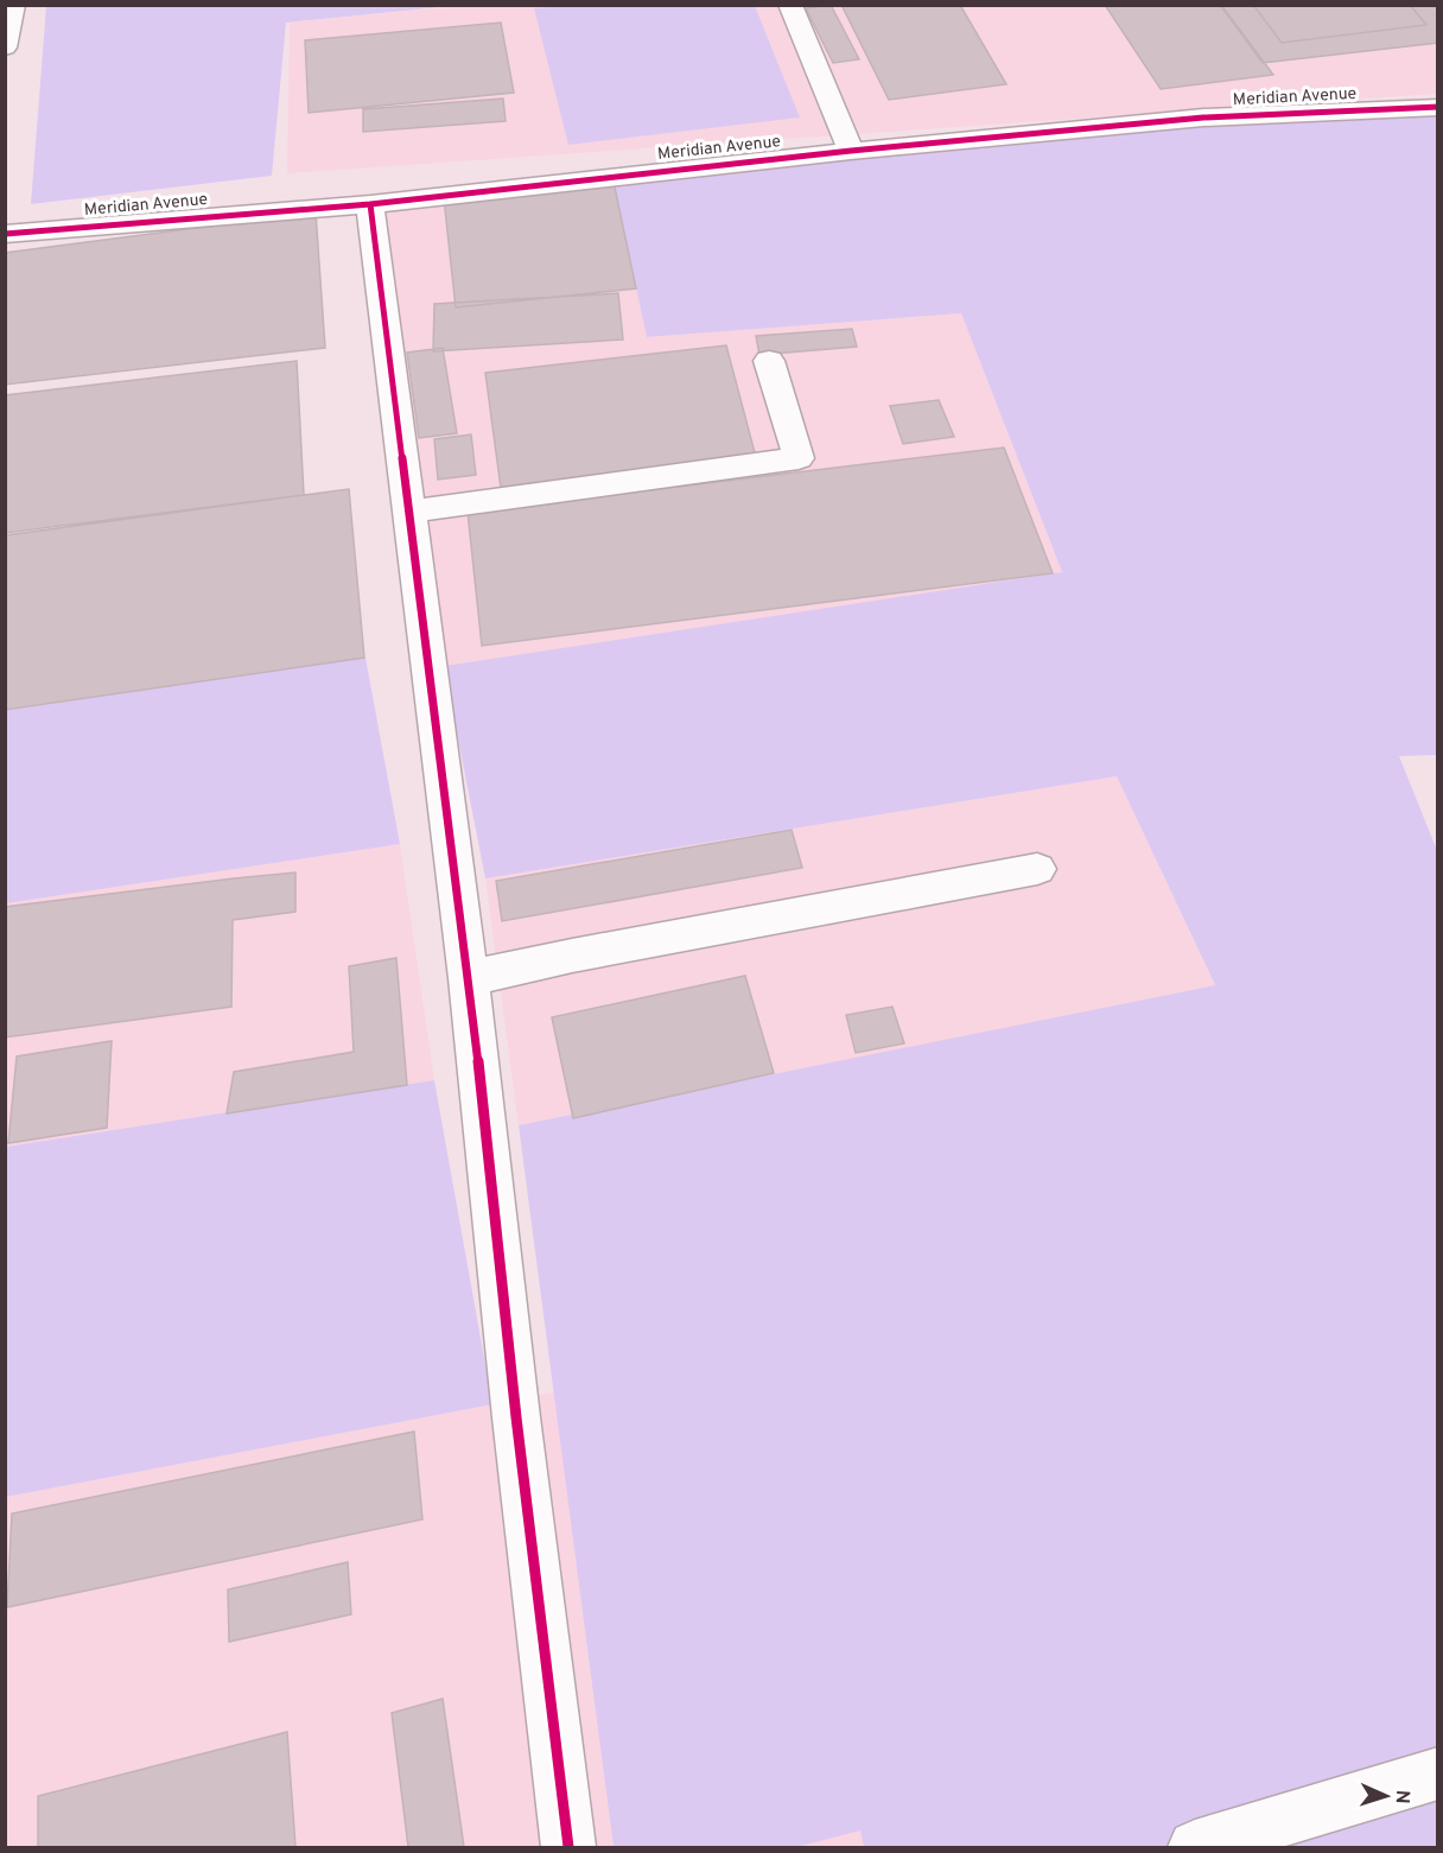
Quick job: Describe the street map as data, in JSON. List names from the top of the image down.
{
  "streets": {
    "street": ["Meridian Avenue"]
  },
  "north": "right"
}
